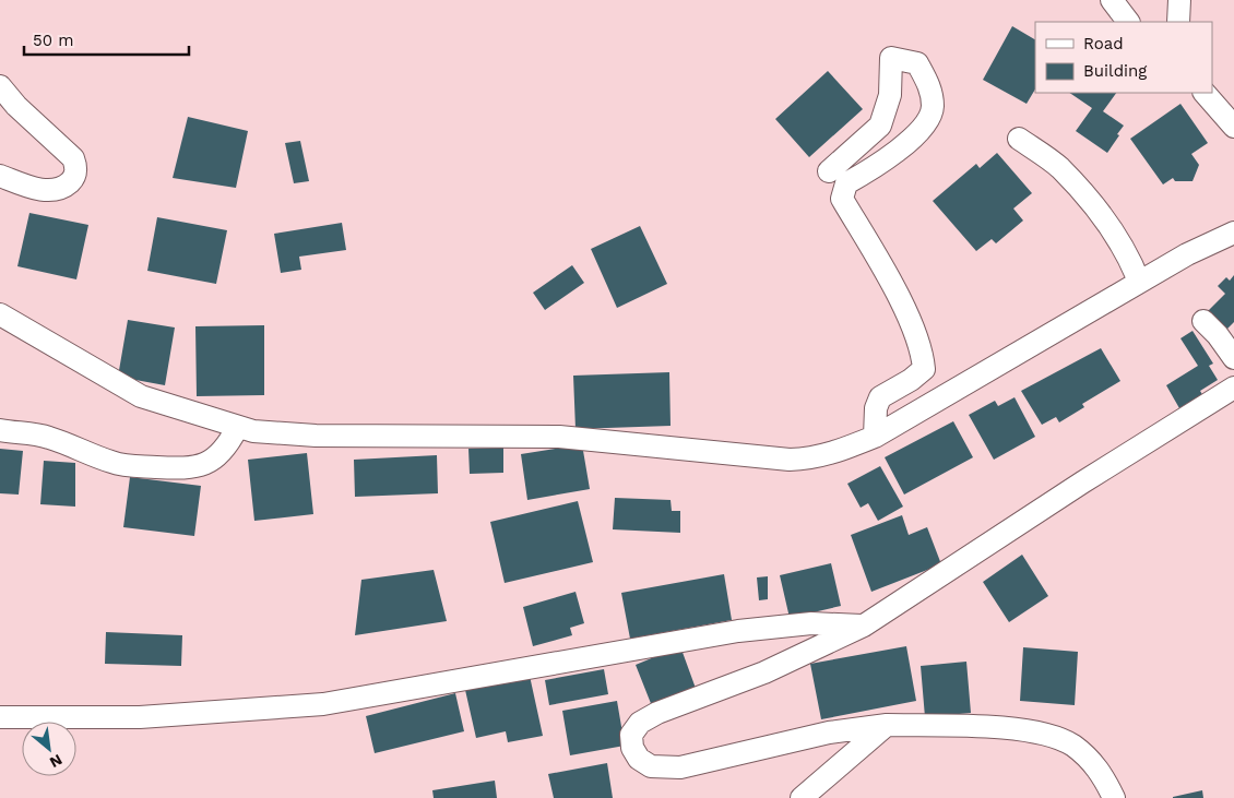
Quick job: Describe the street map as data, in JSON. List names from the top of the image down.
{
  "legend": ["Road", "Building"],
  "scale_bar": "50 m",
  "north": "bottom right"
}
